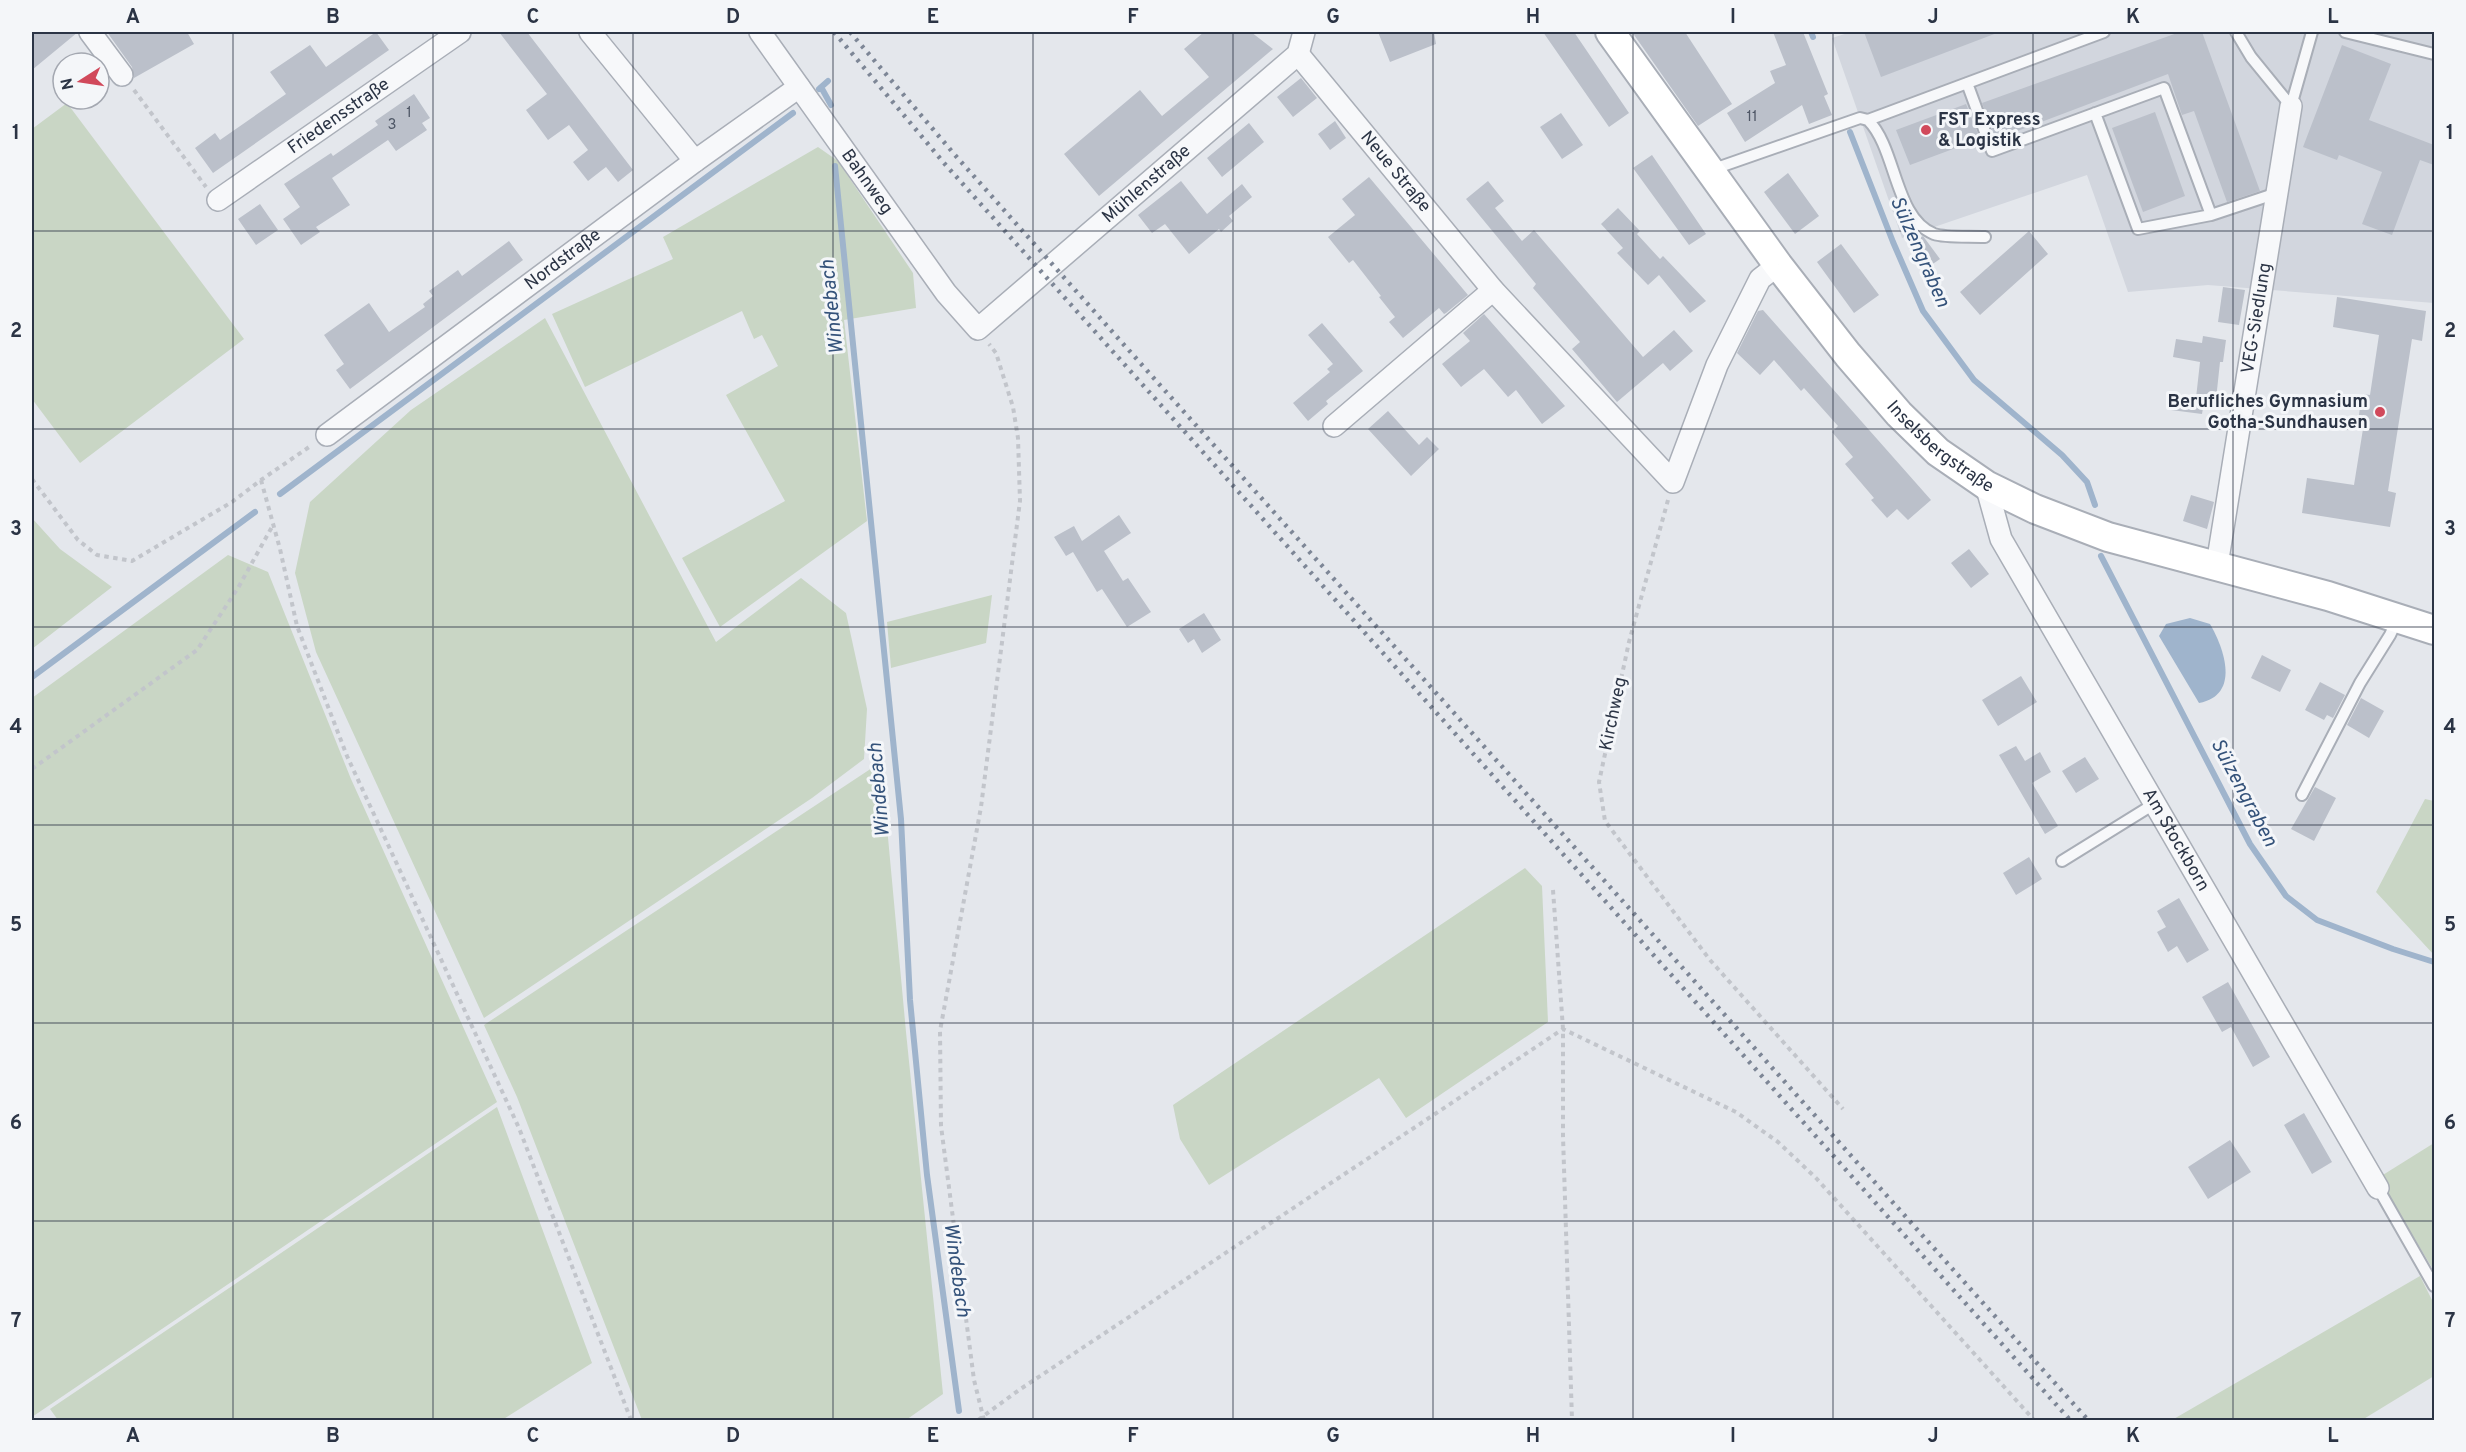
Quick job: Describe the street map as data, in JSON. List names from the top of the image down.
{
  "streets": {
    "street": [
      "Friedensstraße",
      "Neue Straße",
      "Bahnweg",
      "Mühlenstraße",
      "Nordstraße",
      "VEG-Siedlung",
      "Inselsbergstraße",
      "Am Stockborn"
    ],
    "path": ["Kirchweg"]
  },
  "crossings": [
    ["Neue Straße", "Mühlenstraße"],
    ["Neue Straße", "Kirchweg"],
    ["Bahnweg", "Mühlenstraße"],
    ["Bahnweg", "Nordstraße"],
    ["VEG-Siedlung", "Inselsbergstraße"],
    ["Inselsbergstraße", "Am Stockborn"]
  ],
  "water": ["Sülzengraben", "Windebach"],
  "places": ["FST Express & Logistik", "Berufliches Gymnasium Gotha-Sundhausen"],
  "house_numbers": ["1", "11", "3"],
  "north": "left",
  "grid": {
    "columns": [
      "A",
      "B",
      "C",
      "D",
      "E",
      "F",
      "G",
      "H",
      "I",
      "J",
      "K",
      "L"
    ],
    "rows": [
      "1",
      "2",
      "3",
      "4",
      "5",
      "6",
      "7"
    ]
  }
}
